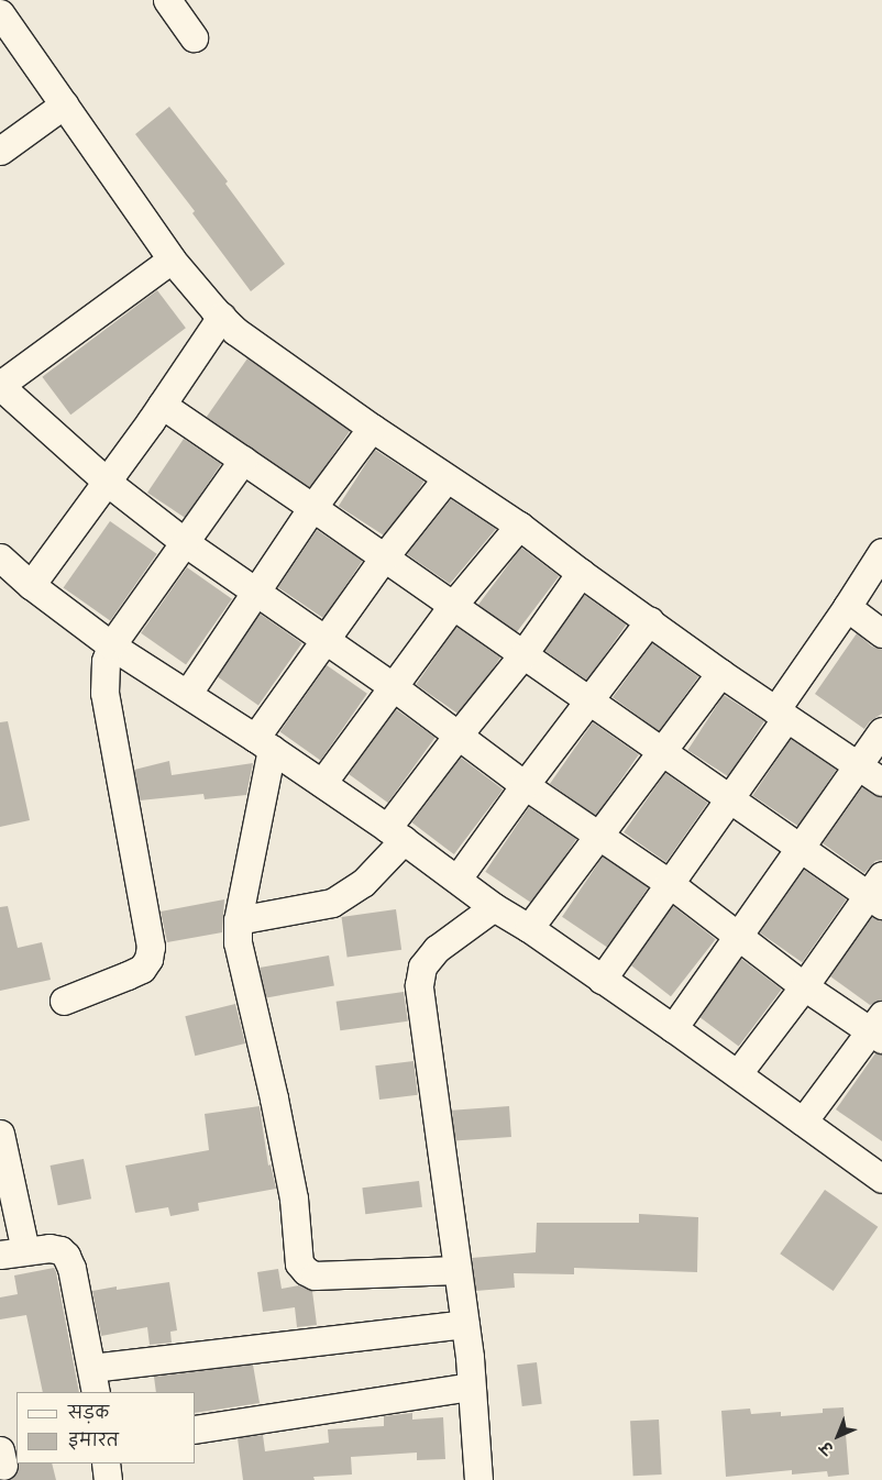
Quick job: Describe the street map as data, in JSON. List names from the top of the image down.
{
  "legend": ["सड़क", "इमारत"],
  "north": "bottom left"
}
